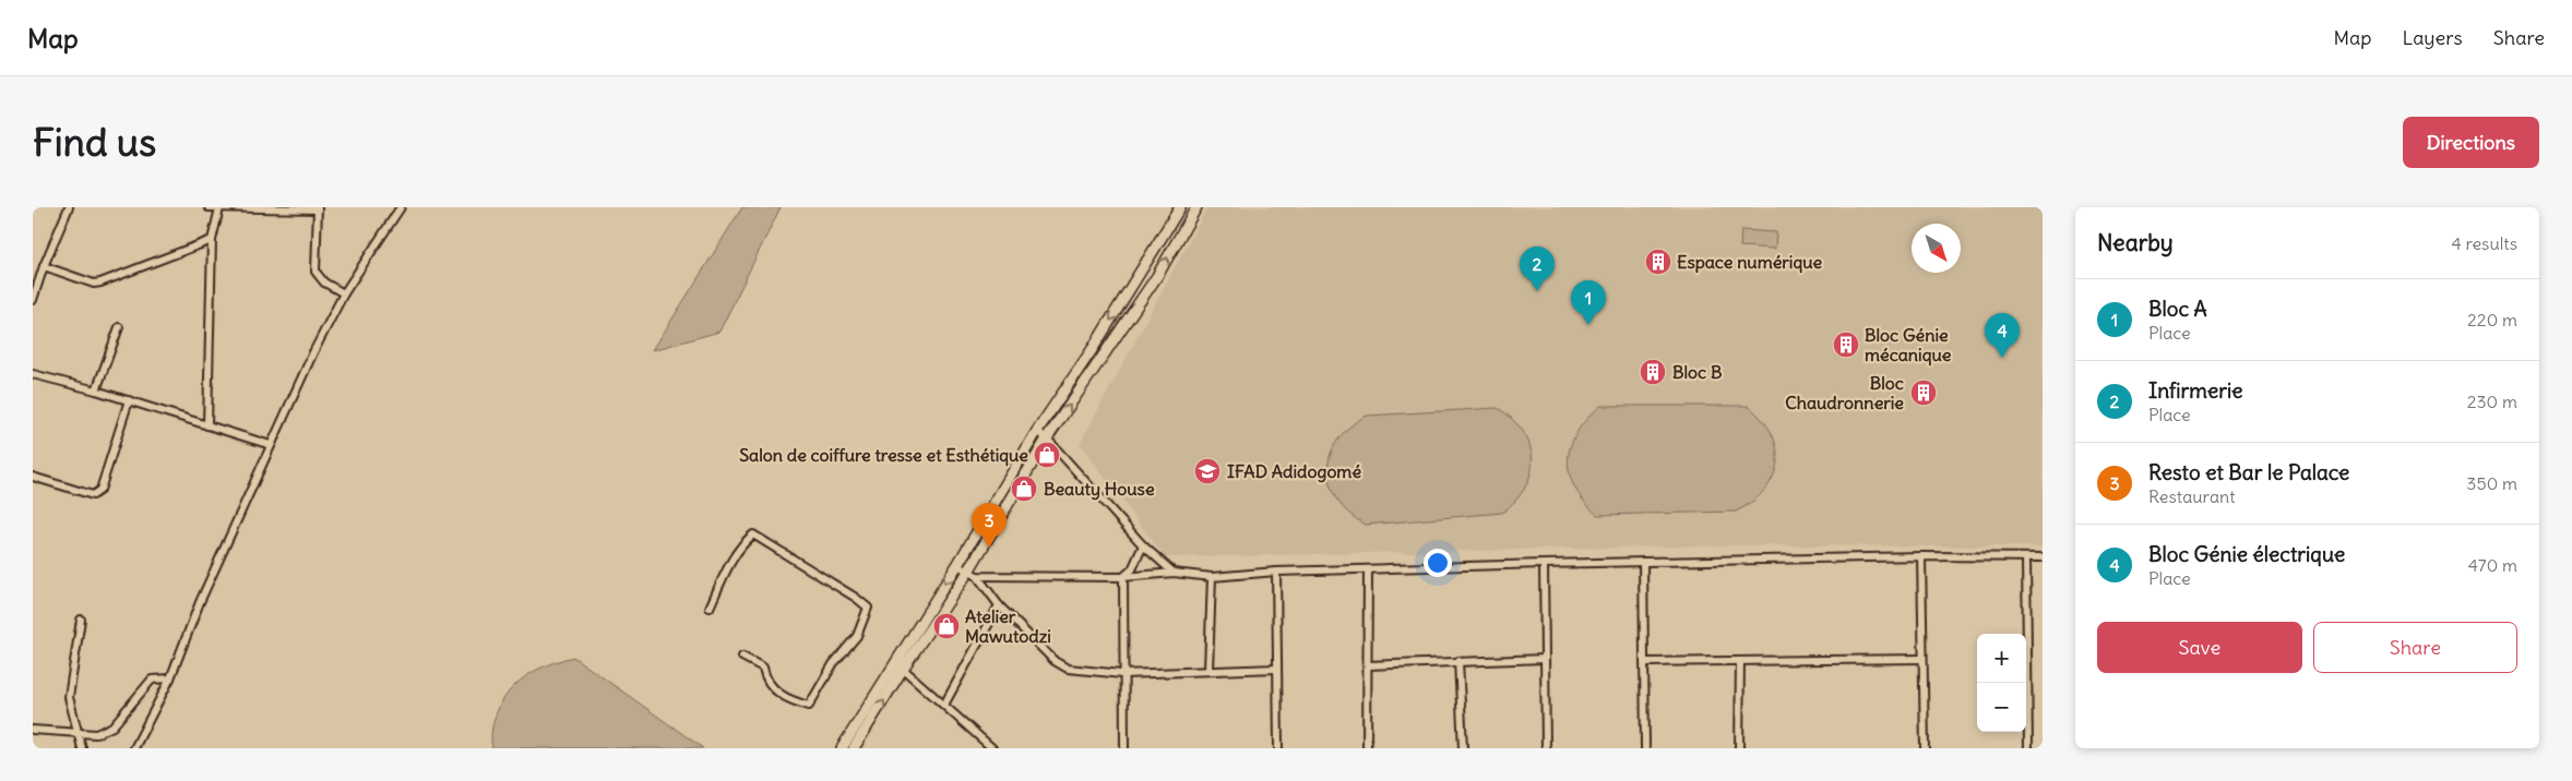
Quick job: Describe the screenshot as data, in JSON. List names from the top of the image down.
{
  "places": {
    "building": [
      "Espace numérique",
      "Bloc Génie mécanique",
      "Bloc B",
      "Bloc Chaudronnerie"
    ],
    "shop": ["Salon de coiffure tresse et Esthétique", "Beauty House", "Atelier Mawutodzi"],
    "school or university": ["IFAD Adidogomé"]
  },
  "north": "bottom right",
  "page": {
    "header": "Map",
    "nav": ["Map", "Layers", "Share"],
    "buttons": [
      "Directions",
      ["Save", "Share"]
    ],
    "title": "Find us",
    "heading": ["Nearby", "4 results"],
    "pins": [
      "2",
      "1",
      "4",
      "3"
    ],
    "list": [
      {
        "mark": "1",
        "name": "Bloc A",
        "note": "Place",
        "value": "220 m"
      },
      {
        "mark": "2",
        "name": "Infirmerie",
        "note": "Place",
        "value": "230 m"
      },
      {
        "mark": "3",
        "name": "Resto et Bar le Palace",
        "note": "Restaurant",
        "value": "350 m"
      },
      {
        "mark": "4",
        "name": "Bloc Génie électrique",
        "note": "Place",
        "value": "470 m"
      }
    ],
    "map_buttons": ["+", "−"]
  }
}
